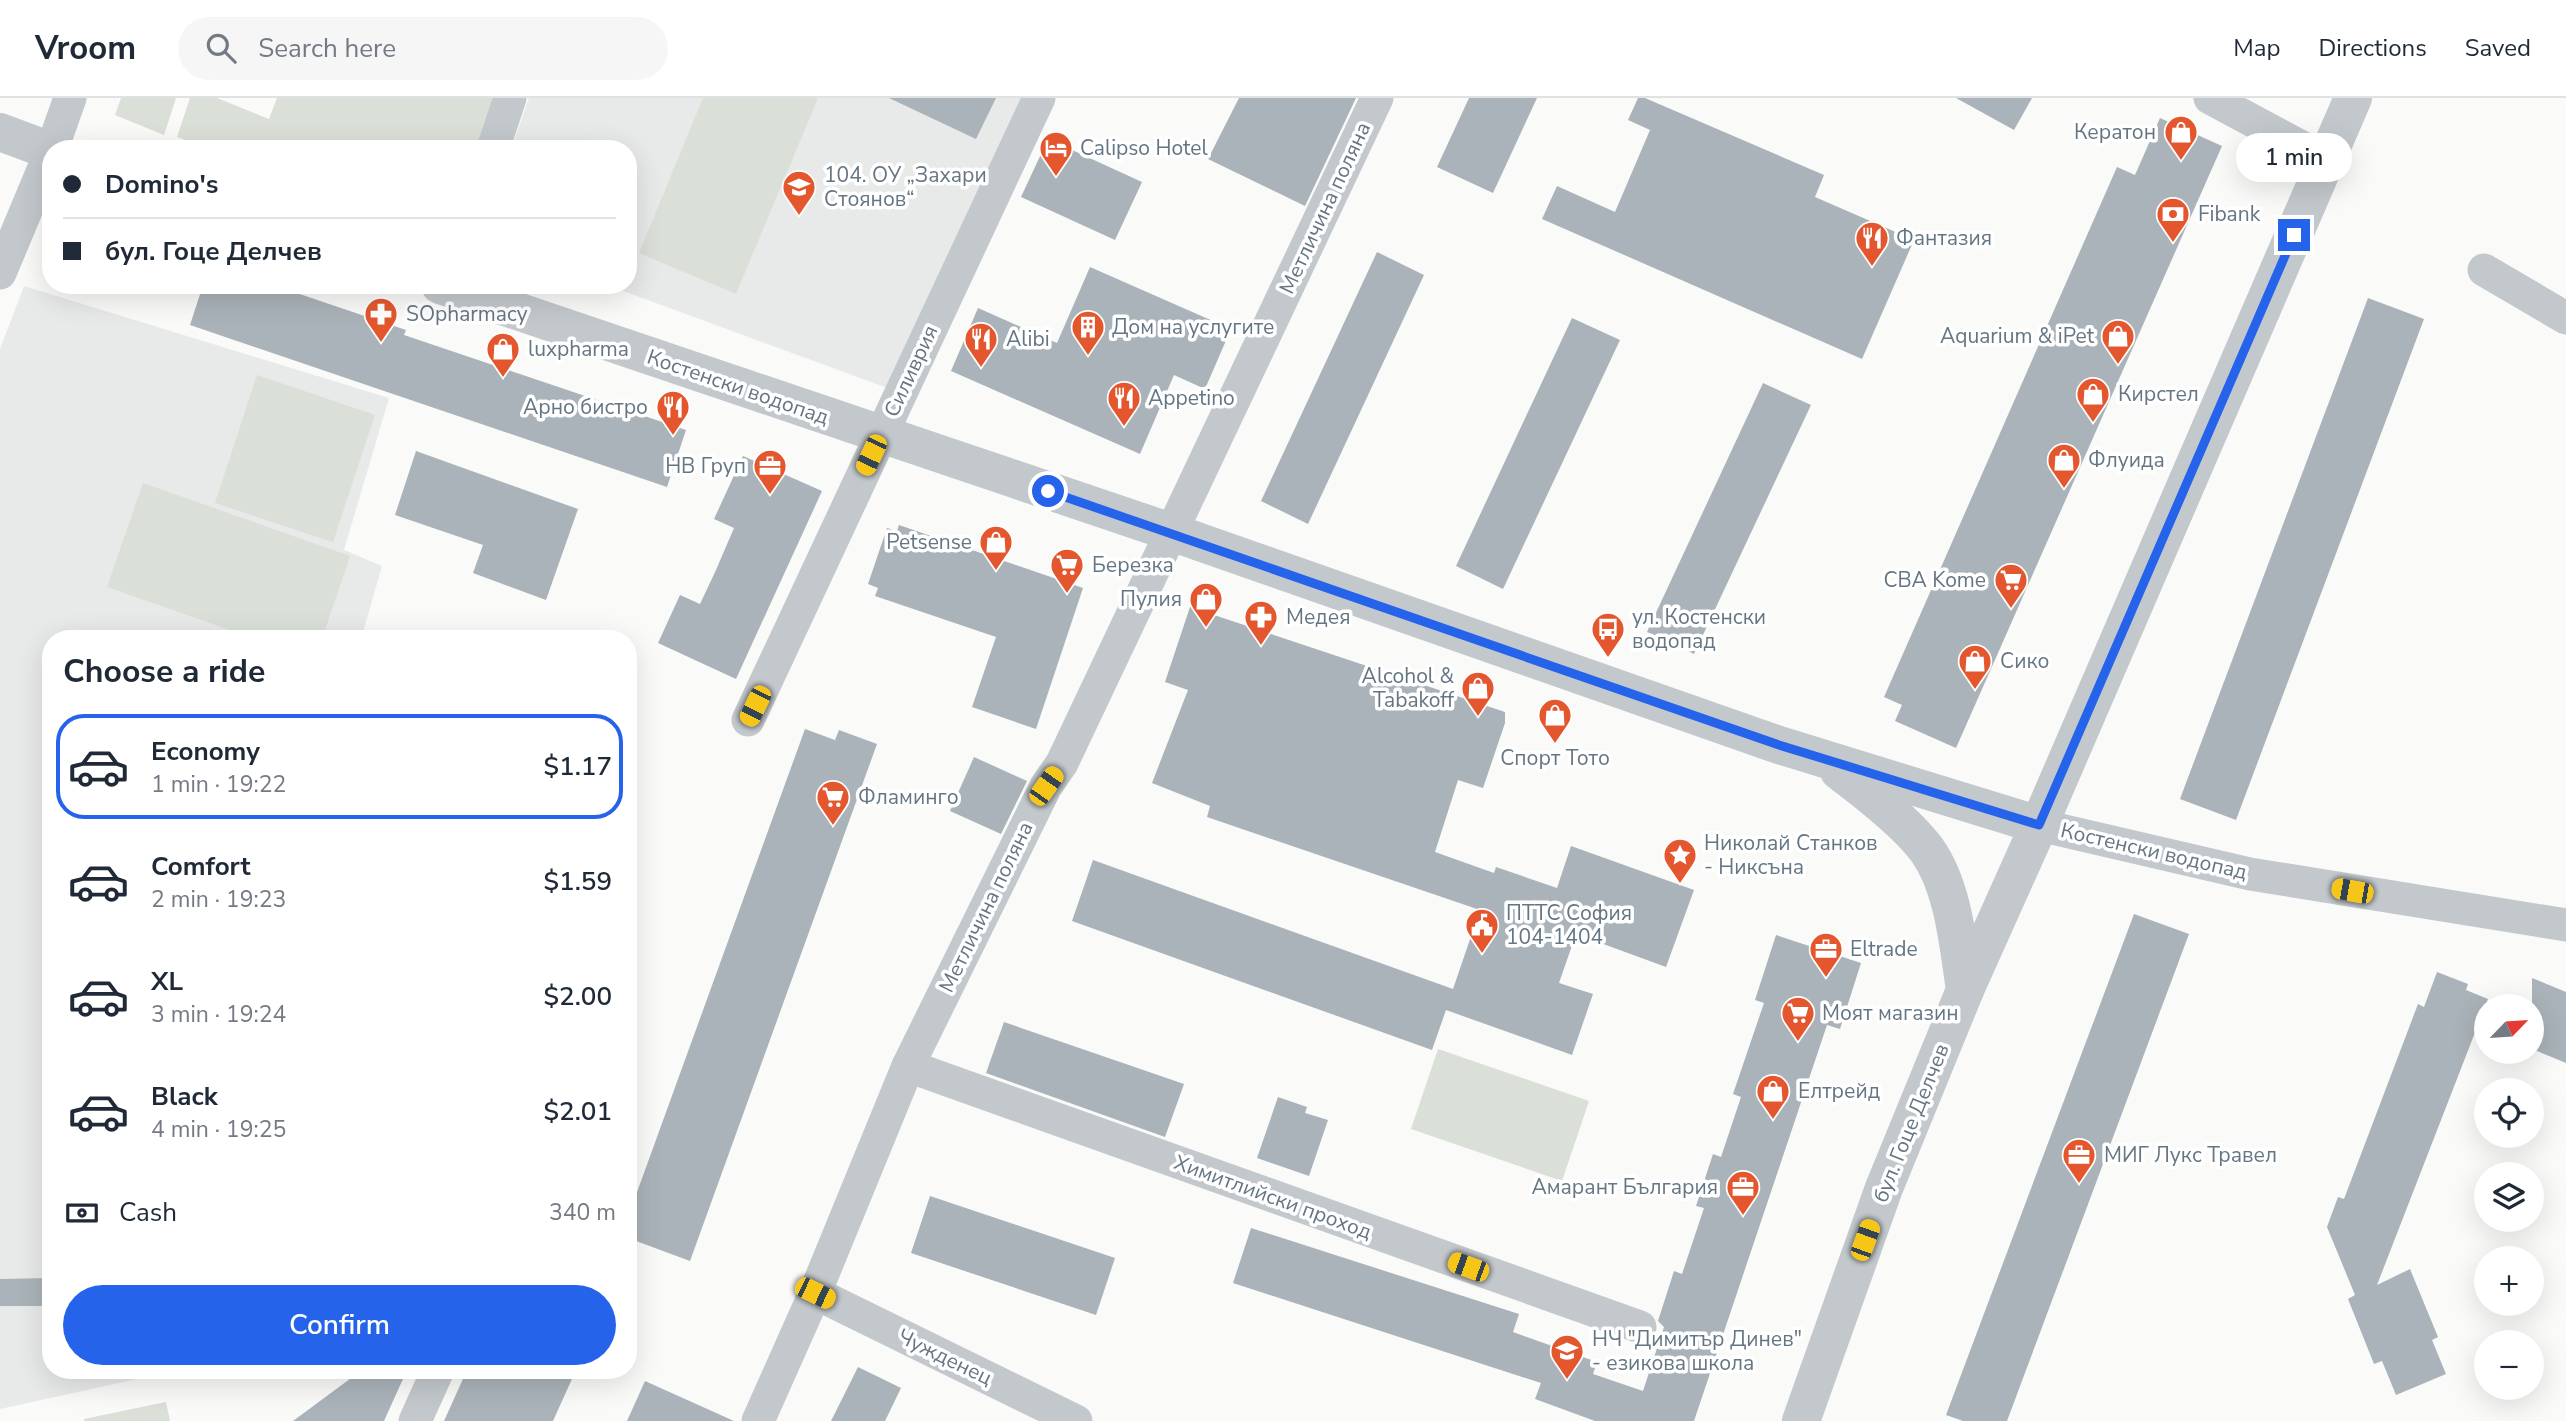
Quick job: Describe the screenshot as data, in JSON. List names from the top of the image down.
{
  "streets": {
    "street": [
      "Метличина поляна",
      "Силиврия",
      "Костенски водопад",
      "бул. Гоце Делчев",
      "Химитлийски проход",
      "Чужденец"
    ]
  },
  "crossings": [
    ["Метличина поляна", "Костенски водопад"],
    ["Метличина поляна", "Химитлийски проход"],
    ["Метличина поляна", "Чужденец"],
    ["Силиврия", "Костенски водопад"],
    ["Костенски водопад", "бул. Гоце Делчев"]
  ],
  "places": {
    "shop": [
      "Кератон",
      "Aquarium & iPet",
      "luxpharma",
      "Кирстел",
      "Флуида",
      "Petsense",
      "Пулия",
      "Сико",
      "Alcohol & Tabakoff",
      "Спорт Тото",
      "Елтрейд"
    ],
    "hotel": ["Calipso Hotel"],
    "school or university": ["104. ОУ „Захари Стоянов“", "НЧ \"Димитър Динев\" - езикова школа"],
    "bank": ["Fibank"],
    "restaurant": [
      "Фантазия",
      "Alibi",
      "Appetino",
      "Арно бистро"
    ],
    "pharmacy": ["SOpharmacy", "Медея"],
    "building": ["Дом на услугите"],
    "office": [
      "НВ Груп",
      "Eltrade",
      "МИГ Лукс Травел",
      "Амарант България"
    ],
    "supermarket": [
      "Березка",
      "CBA Kome",
      "Фламинго",
      "Моят магазин"
    ],
    "bus stop": ["ул. Костенски водопад"],
    "place": ["Николай Станков - Никсъна"],
    "public building": ["ПТТС София 104-1404"]
  },
  "north": "top right",
  "page": {
    "header": "Vroom",
    "search": "Search here",
    "nav": ["Map", "Directions", "Saved"],
    "bubble": "1 min",
    "banner": ["Domino's", "бул. Гоце Делчев"],
    "heading": "Choose a ride",
    "list": [
      {
        "name": "Economy",
        "note": "1 min · 19:22",
        "value": "$1.17"
      },
      {
        "name": "Comfort",
        "note": "2 min · 19:23",
        "value": "$1.59"
      },
      {
        "name": "XL",
        "note": "3 min · 19:24",
        "value": "$2.00"
      },
      {
        "name": "Black",
        "note": "4 min · 19:25",
        "value": "$2.01"
      }
    ],
    "map_buttons": ["+", "−"],
    "pay": ["Cash", "340 m"],
    "buttons": "Confirm"
  }
}
